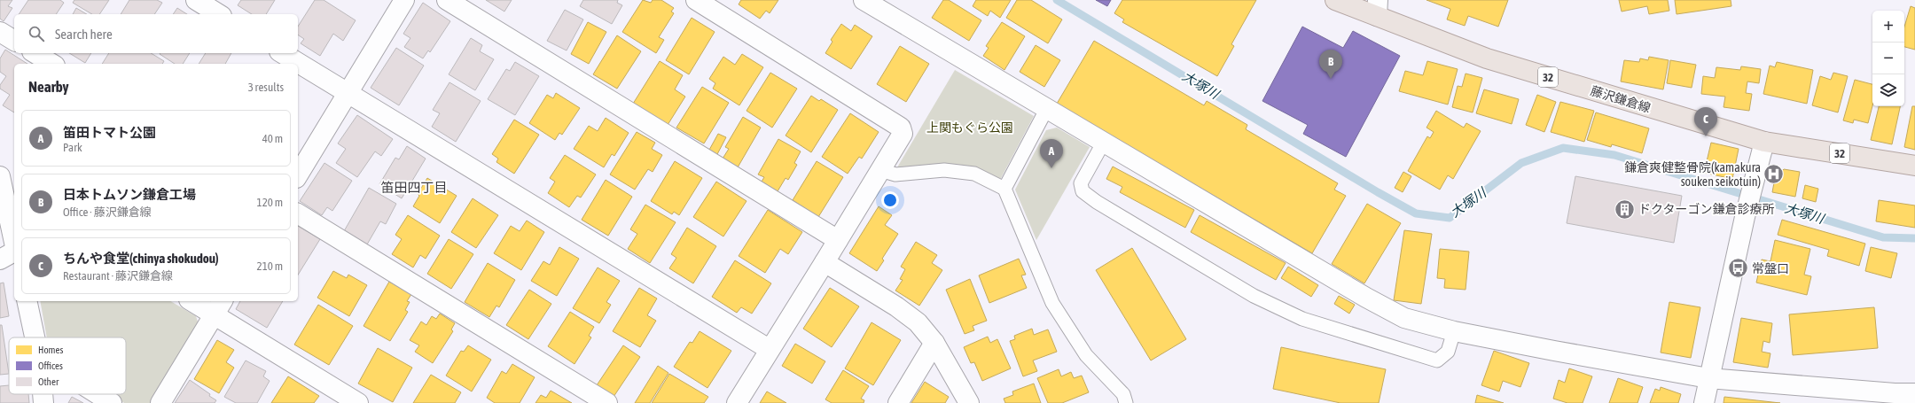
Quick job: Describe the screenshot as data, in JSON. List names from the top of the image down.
{
  "streets": {
    "main road": ["32", "藤沢鎌倉線"]
  },
  "districts": ["笛田四丁目"],
  "water": ["大塚川"],
  "parks": ["上関もぐら公園"],
  "places": {
    "hospital": ["鎌倉爽健整骨院(kamakura souken seikotuin)"],
    "building": ["ドクターゴン鎌倉診療所"],
    "bus stop": ["常盤口"]
  },
  "legend": ["Homes", "Offices", "Other"],
  "page": {
    "map_buttons": ["+", "−"],
    "search": "Search here",
    "pins": ["B", "C", "A"],
    "heading": ["Nearby", "3 results"],
    "list": [
      {
        "mark": "A",
        "name": "笛田トマト公園",
        "note": "Park",
        "value": "40 m"
      },
      {
        "mark": "B",
        "name": "日本トムソン鎌倉工場",
        "note": "Office · 藤沢鎌倉線",
        "value": "120 m"
      },
      {
        "mark": "C",
        "name": "ちんや食堂(chinya shokudou)",
        "note": "Restaurant · 藤沢鎌倉線",
        "value": "210 m"
      }
    ]
  }
}
